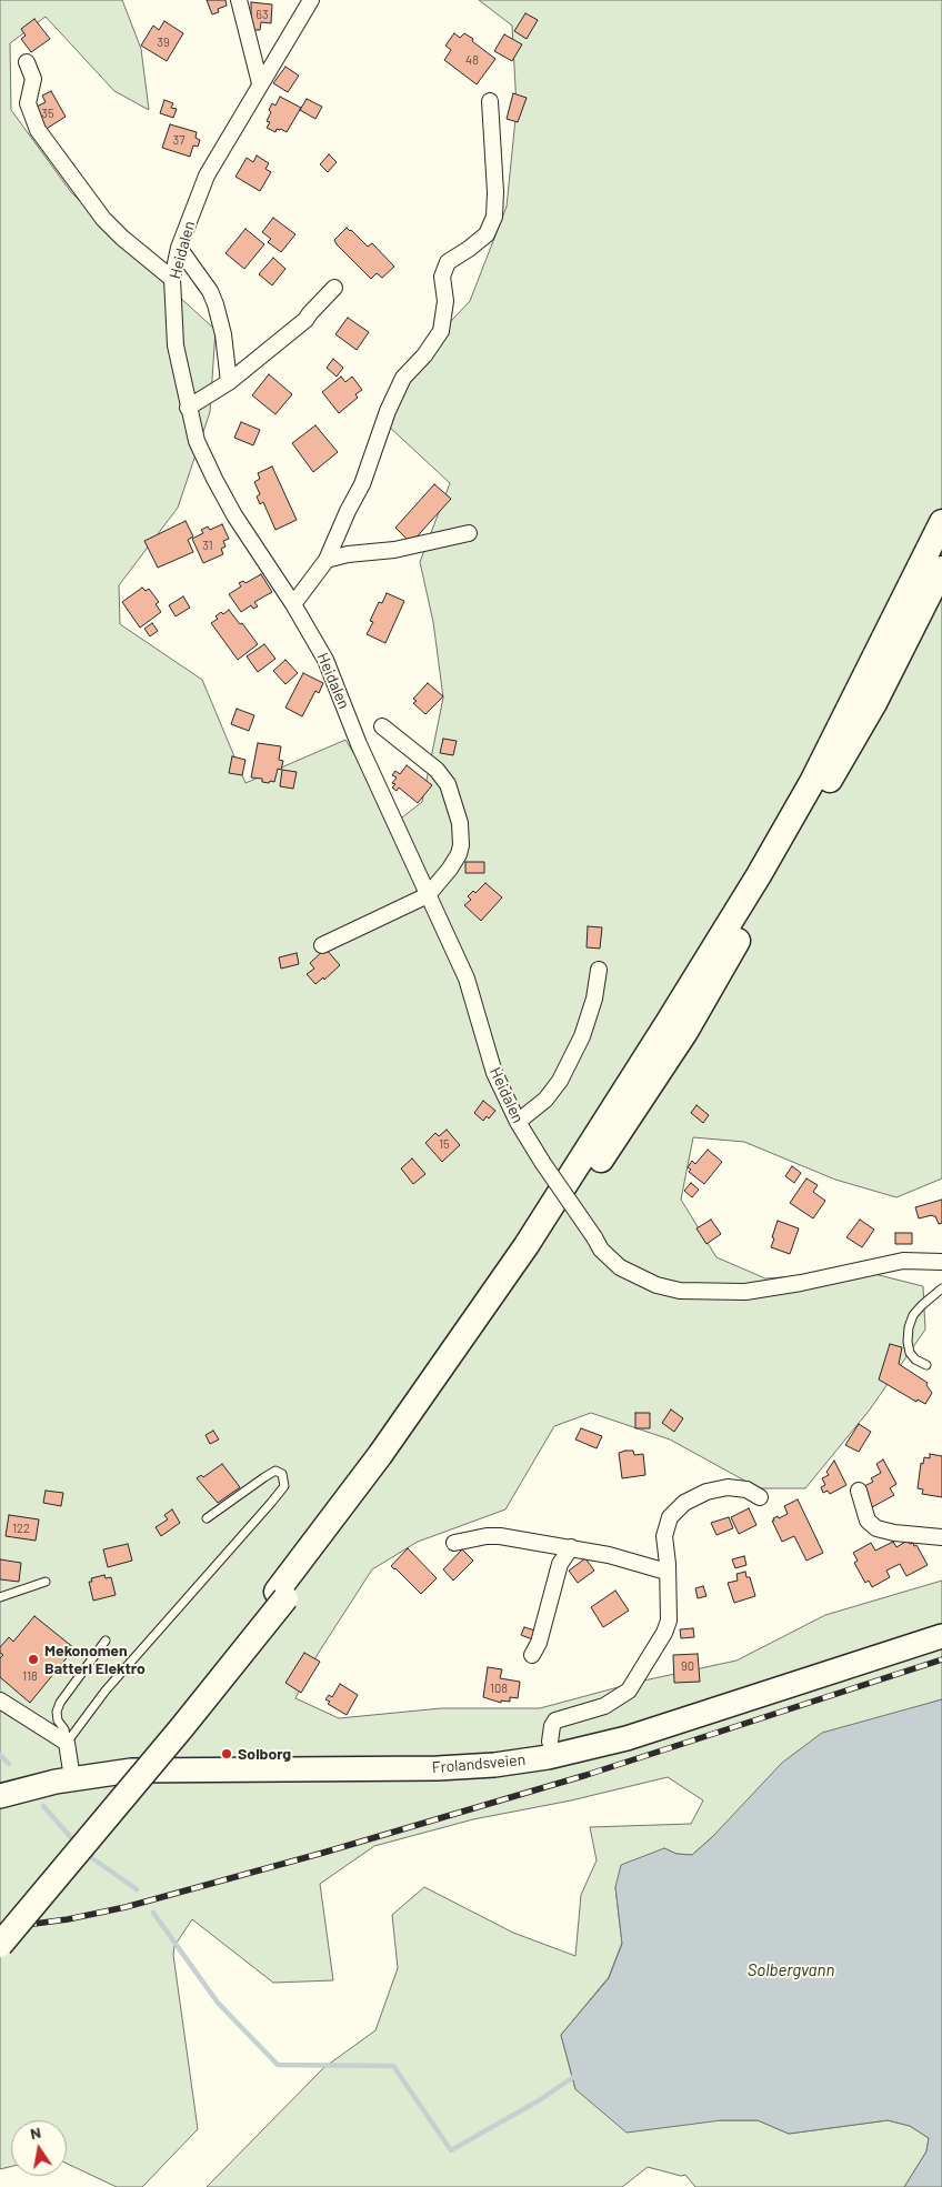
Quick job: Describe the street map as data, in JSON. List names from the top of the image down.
{
  "streets": {
    "main road": ["Frolandsveien"],
    "street": ["Heidalen"]
  },
  "water": ["Solbergvann"],
  "places": ["Mekonomen Batteri Elektro", "Solborg"],
  "house_numbers": [
    "63",
    "39",
    "48",
    "35",
    "37",
    "31",
    "15",
    "122",
    "90",
    "118",
    "108"
  ],
  "north": "top"
}
